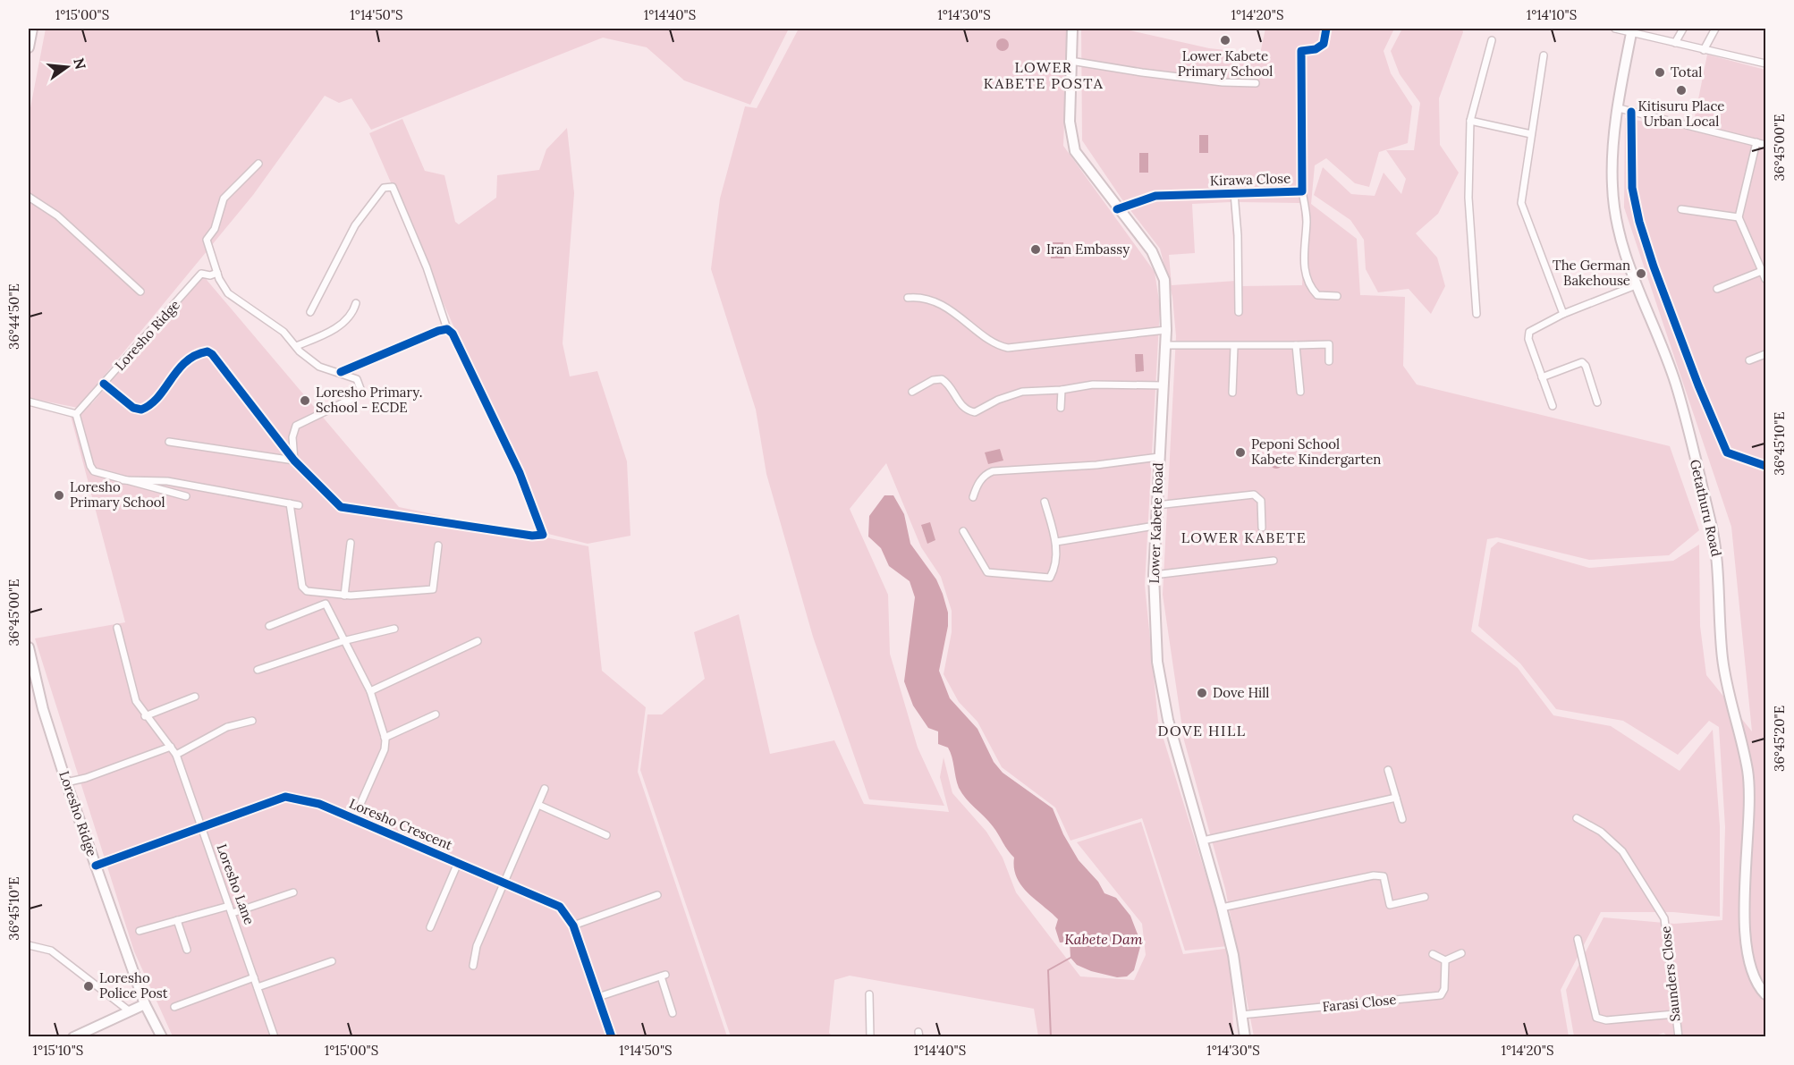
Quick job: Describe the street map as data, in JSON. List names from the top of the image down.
{
  "streets": {
    "main road": ["Loresho Ridge", "Getathuru Road", "Lower Kabete Road"],
    "street": [
      "Kirawa Close",
      "Loresho Crescent",
      "Loresho Lane",
      "Saunders Close",
      "Farasi Close"
    ]
  },
  "crossings": [
    ["Kirawa Close", "Lower Kabete Road"],
    ["Loresho Ridge", "Loresho Crescent"],
    ["Lower Kabete Road", "Farasi Close"],
    ["Loresho Crescent", "Loresho Lane"]
  ],
  "districts": ["LOWER KABETE POSTA", "LOWER KABETE", "DOVE HILL"],
  "water": ["Kabete Dam"],
  "places": [
    "Lower Kabete Primary School",
    "Total",
    "Kitisuru Place Urban Local",
    "Iran Embassy",
    "The German Bakehouse",
    "Loresho Primary. School - ECDE",
    "Peponi School Kabete Kindergarten",
    "Loresho Primary School",
    "Dove Hill",
    "Loresho Police Post"
  ],
  "north": "right",
  "coordinates": [
    "1°15'00\"S",
    "1°14'50\"S",
    "1°14'40\"S",
    "1°14'30\"S",
    "1°14'20\"S",
    "1°14'10\"S",
    "36°45'00\"E",
    "36°44'50\"E",
    "36°45'10\"E",
    "36°45'20\"E",
    "1°15'10\"S"
  ]
}
